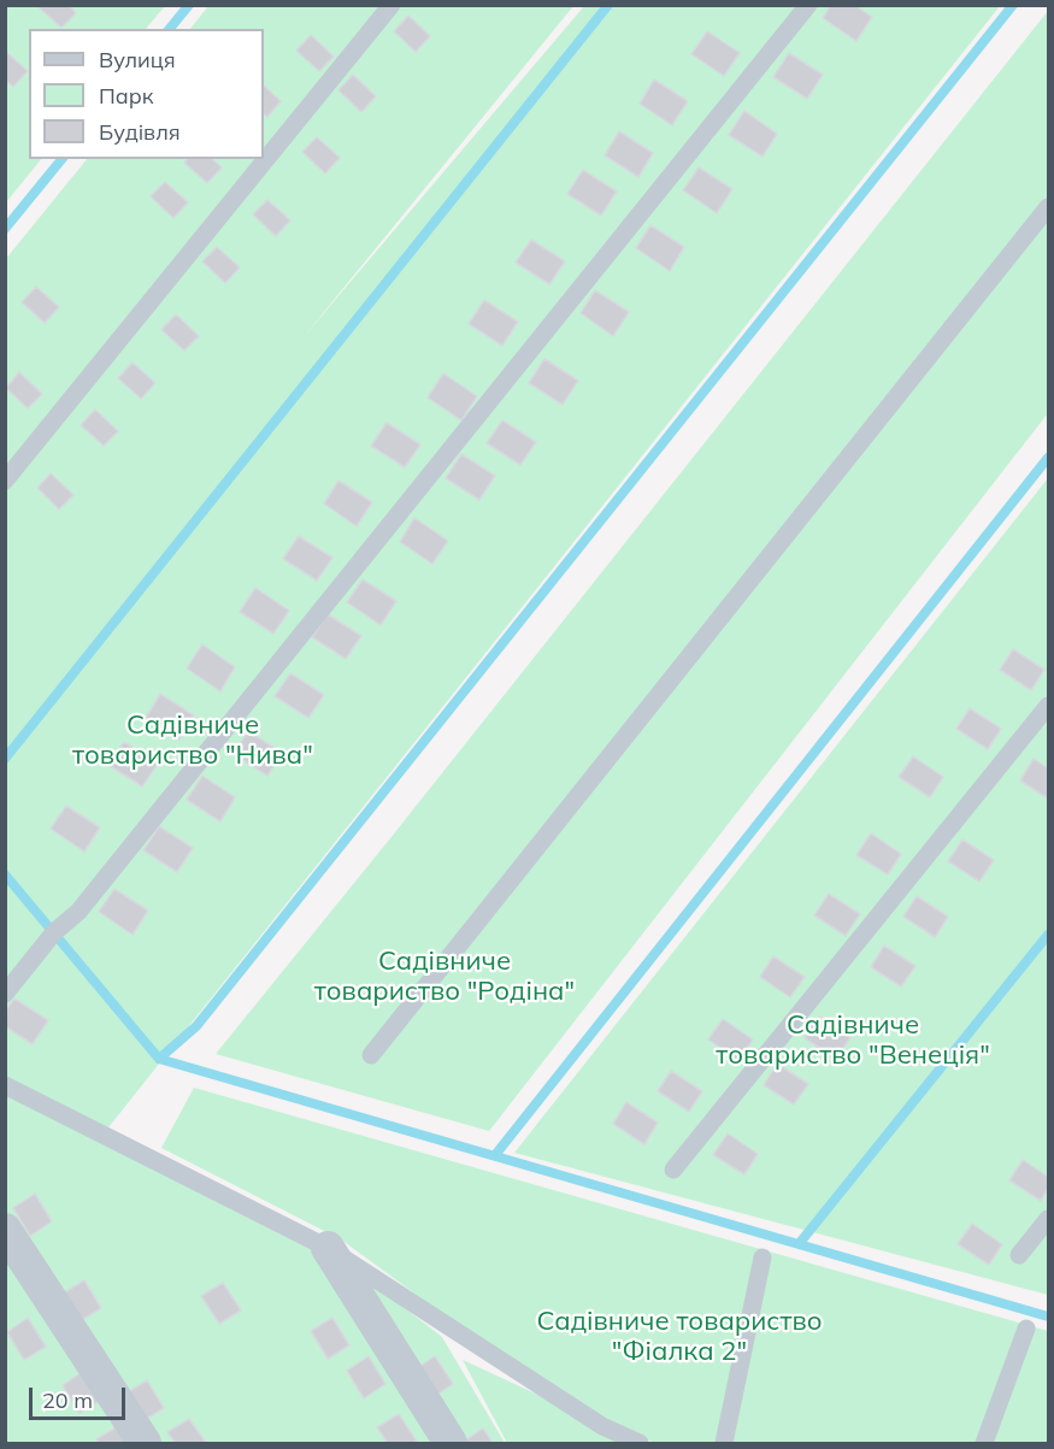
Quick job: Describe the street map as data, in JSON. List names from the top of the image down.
{
  "parks": [
    "Садівниче товариство \"Нива\"",
    "Садівниче товариство \"Родіна\"",
    "Садівниче товариство \"Венеція\"",
    "Садівниче товариство \"Фіалка 2\""
  ],
  "legend": ["Вулиця", "Парк", "Будівля"],
  "scale_bar": "20 m"
}
